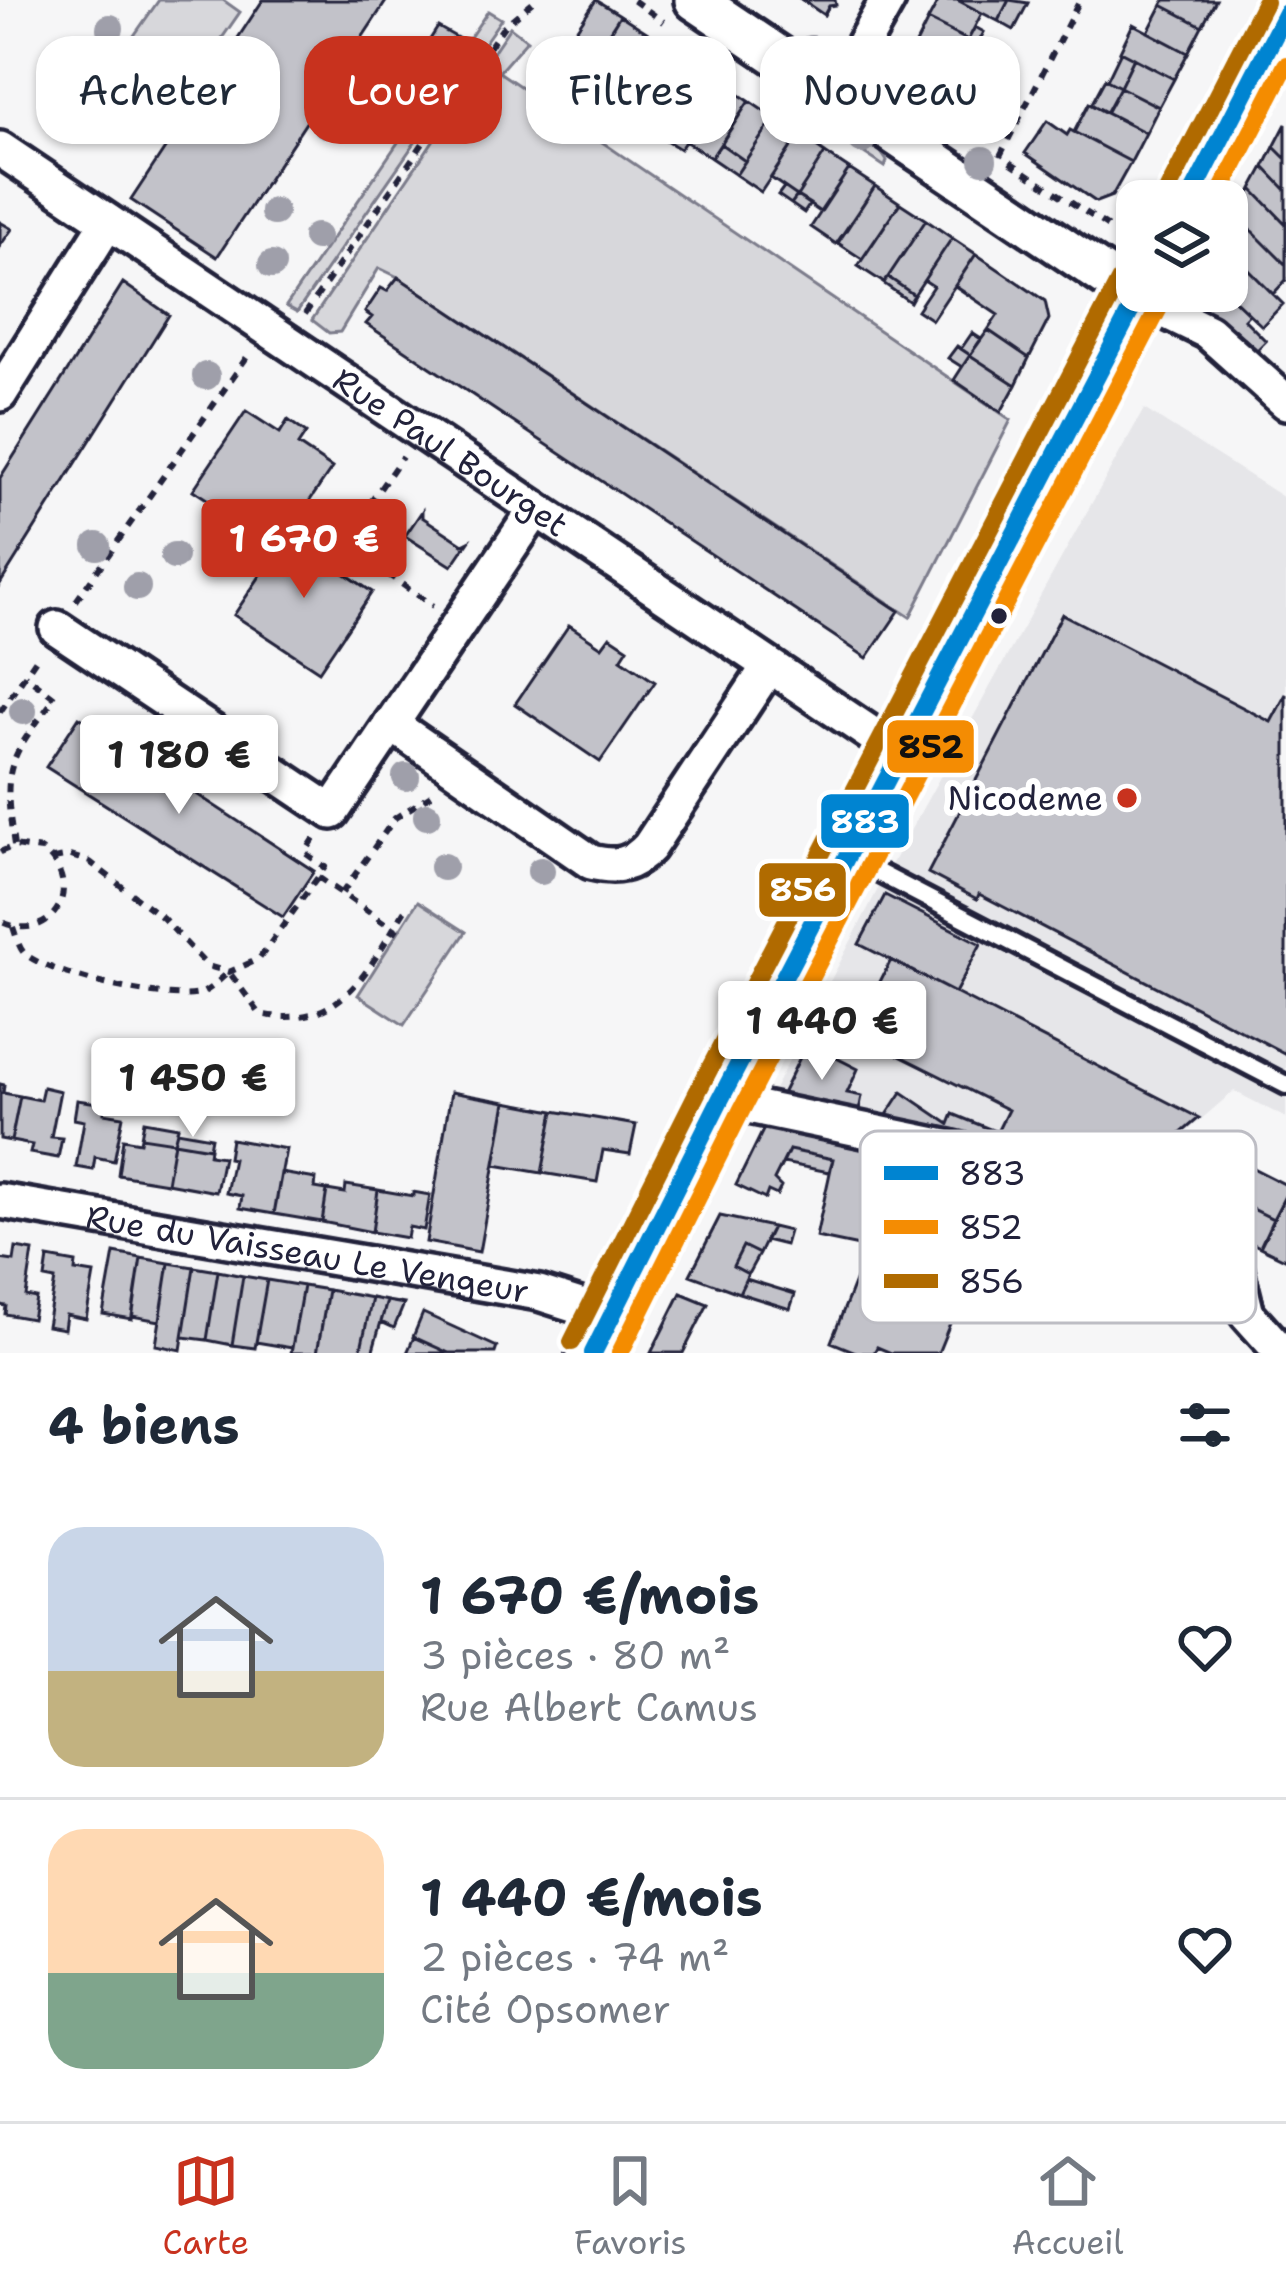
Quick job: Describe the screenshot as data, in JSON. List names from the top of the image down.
{
  "streets": {
    "street": ["Rue Paul Bourget", "Rue du Vaisseau Le Vengeur"]
  },
  "places": ["Nicodeme"],
  "lines": ["transit line 856", "transit line 883", "transit line 852"],
  "legend": ["883", "852", "856"],
  "page": {
    "chip": [
      "Acheter",
      "Louer",
      "Filtres",
      "Nouveau"
    ],
    "price": [
      "1 670 €",
      "1 180 €",
      "1 440 €",
      "1 450 €"
    ],
    "heading": "4 biens",
    "list": [
      {
        "name": "1 670 €/mois",
        "note": "3 pièces · 80 m² · Rue Albert Camus"
      },
      {
        "name": "1 440 €/mois",
        "note": "2 pièces · 74 m² · Cité Opsomer"
      }
    ],
    "tabs": ["Carte", "Favoris", "Accueil"]
  }
}
